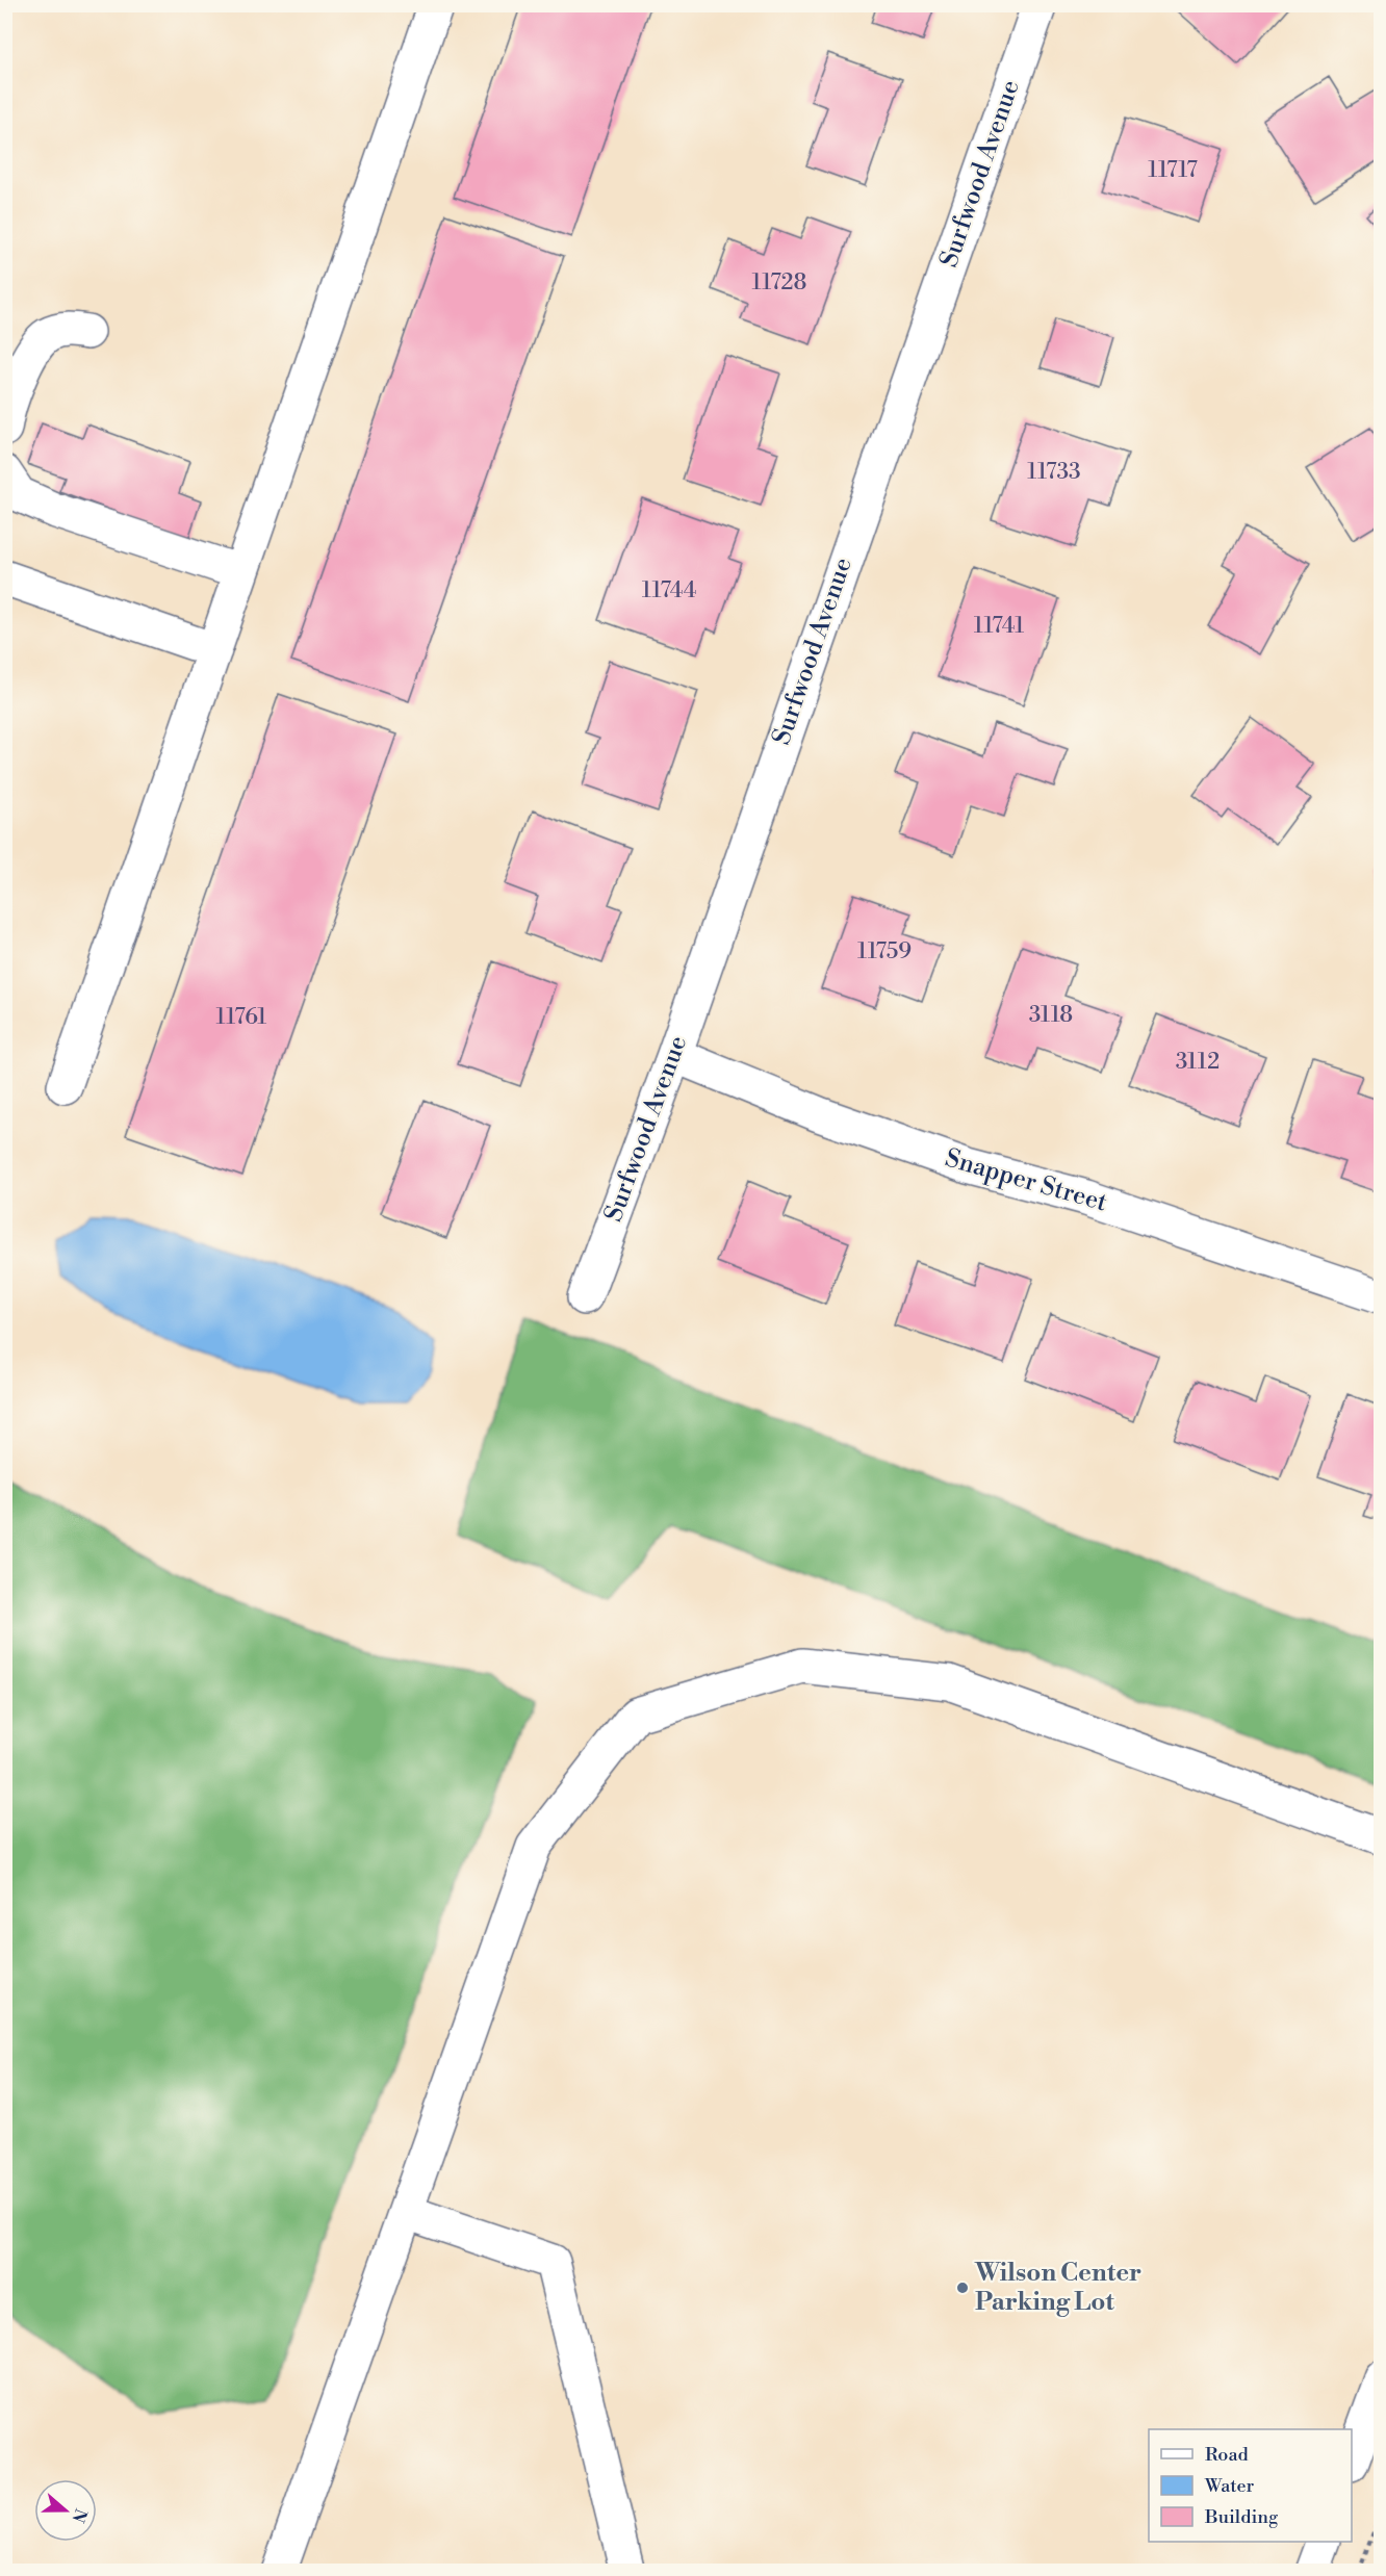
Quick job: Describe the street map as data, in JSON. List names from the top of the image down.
{
  "streets": {
    "street": ["Surfwood Avenue", "Snapper Street"]
  },
  "crossings": [
    ["Surfwood Avenue", "Snapper Street"]
  ],
  "places": ["Wilson Center Parking Lot"],
  "house_numbers": [
    "11717",
    "11728",
    "11733",
    "11744",
    "11741",
    "11759",
    "3118",
    "11761",
    "3112"
  ],
  "legend": ["Road", "Water", "Building"],
  "north": "right"
}
